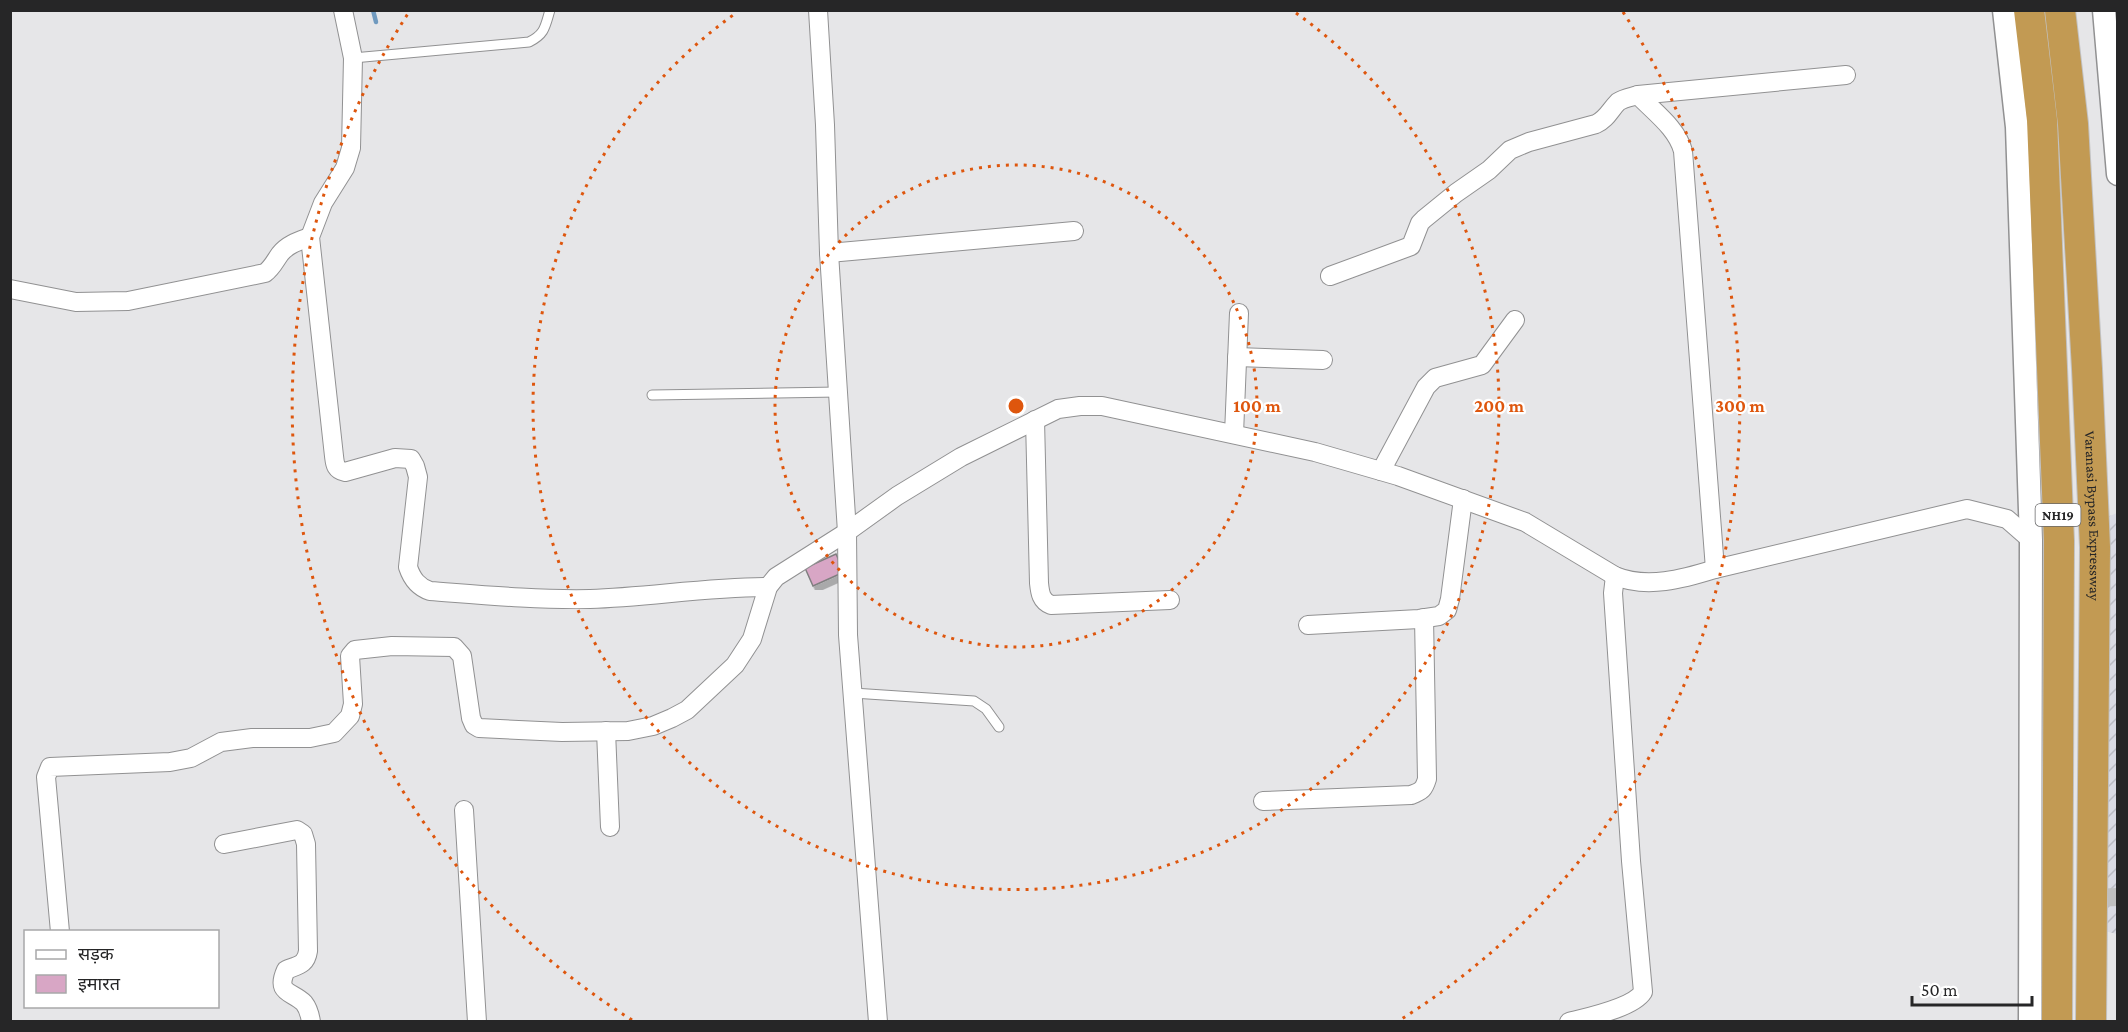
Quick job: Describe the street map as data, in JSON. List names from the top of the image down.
{
  "streets": {
    "highway": ["NH19", "Varanasi Bypass Expressway"]
  },
  "legend": ["सड़क", "इमारत"],
  "scale_bar": "50 m",
  "rings": ["100 m", "200 m", "300 m"]
}
